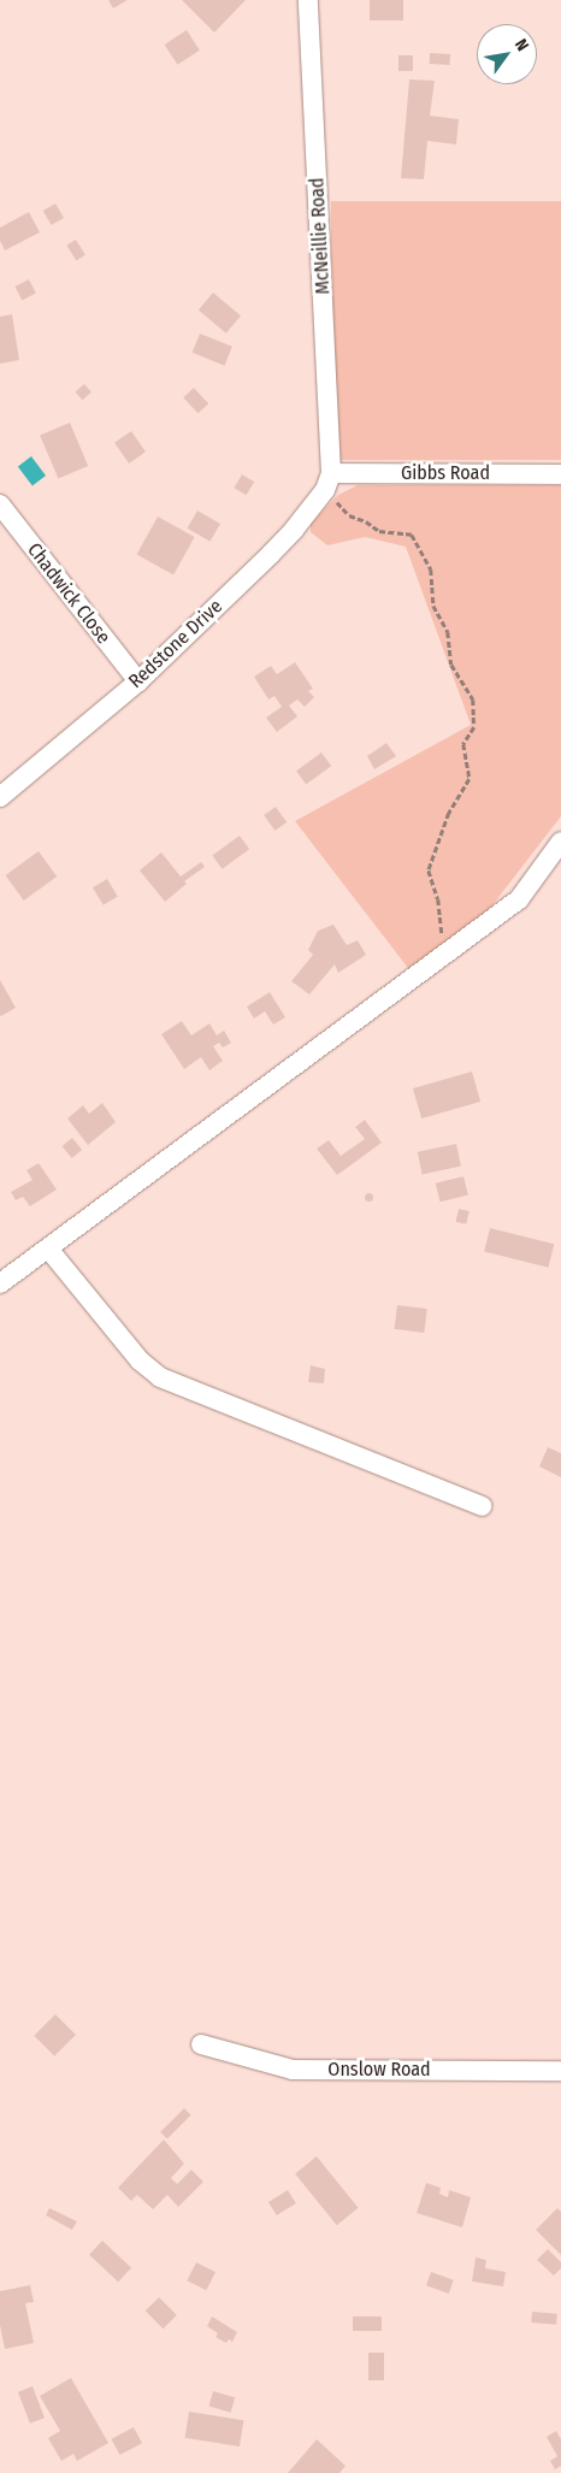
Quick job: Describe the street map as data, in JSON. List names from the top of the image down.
{
  "streets": {
    "street": [
      "McNeillie Road",
      "Gibbs Road",
      "Chadwick Close",
      "Redstone Drive",
      "Onslow Road"
    ]
  },
  "crossings": [
    ["McNeillie Road", "Gibbs Road"],
    ["McNeillie Road", "Redstone Drive"],
    ["Gibbs Road", "Redstone Drive"],
    ["Chadwick Close", "Redstone Drive"]
  ],
  "north": "top right"
}
